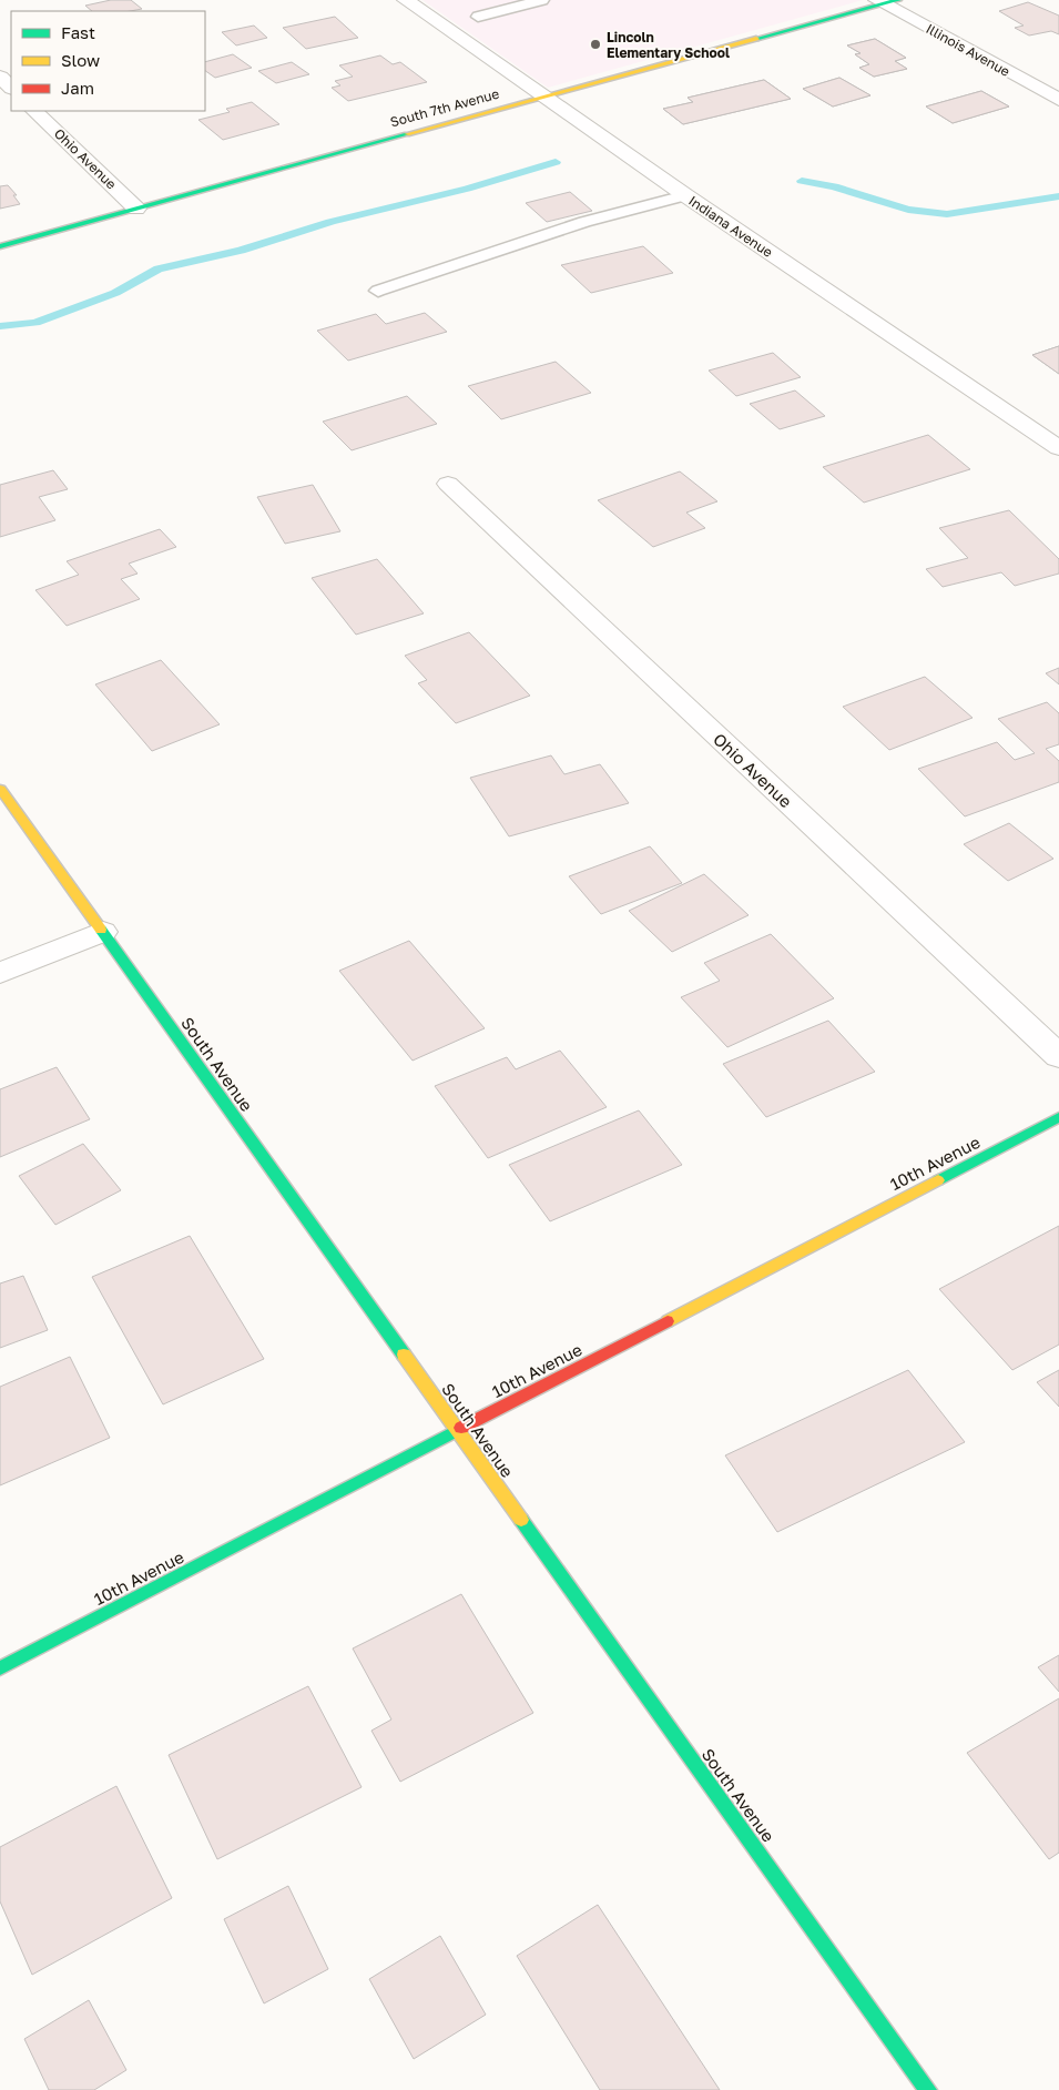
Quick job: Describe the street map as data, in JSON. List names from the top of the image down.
{
  "streets": {
    "street": [
      "Illinois Avenue",
      "South 7th Avenue",
      "Ohio Avenue",
      "Indiana Avenue",
      "South Avenue",
      "10th Avenue"
    ]
  },
  "crossings": [
    ["Illinois Avenue", "South 7th Avenue"],
    ["South 7th Avenue", "Ohio Avenue"],
    ["South 7th Avenue", "Indiana Avenue"],
    ["South Avenue", "10th Avenue"]
  ],
  "places": ["Lincoln Elementary School"],
  "legend": ["Fast", "Slow", "Jam"]
}
